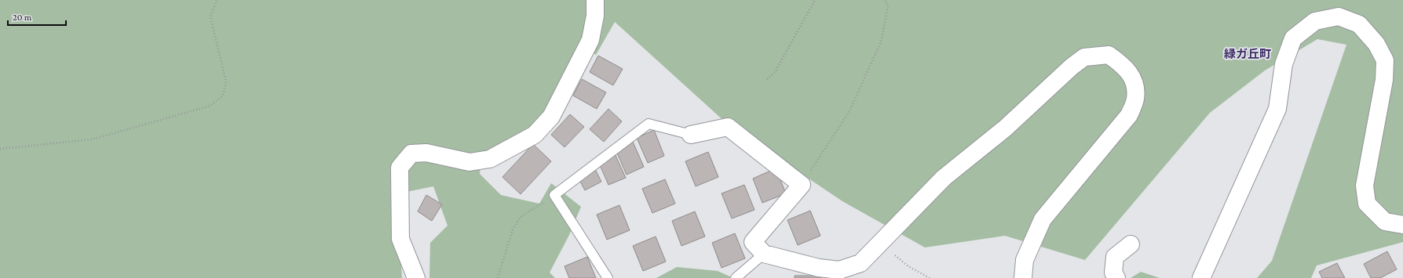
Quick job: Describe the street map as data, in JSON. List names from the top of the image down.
{
  "districts": ["緑ガ丘町"],
  "scale_bar": "20 m"
}
